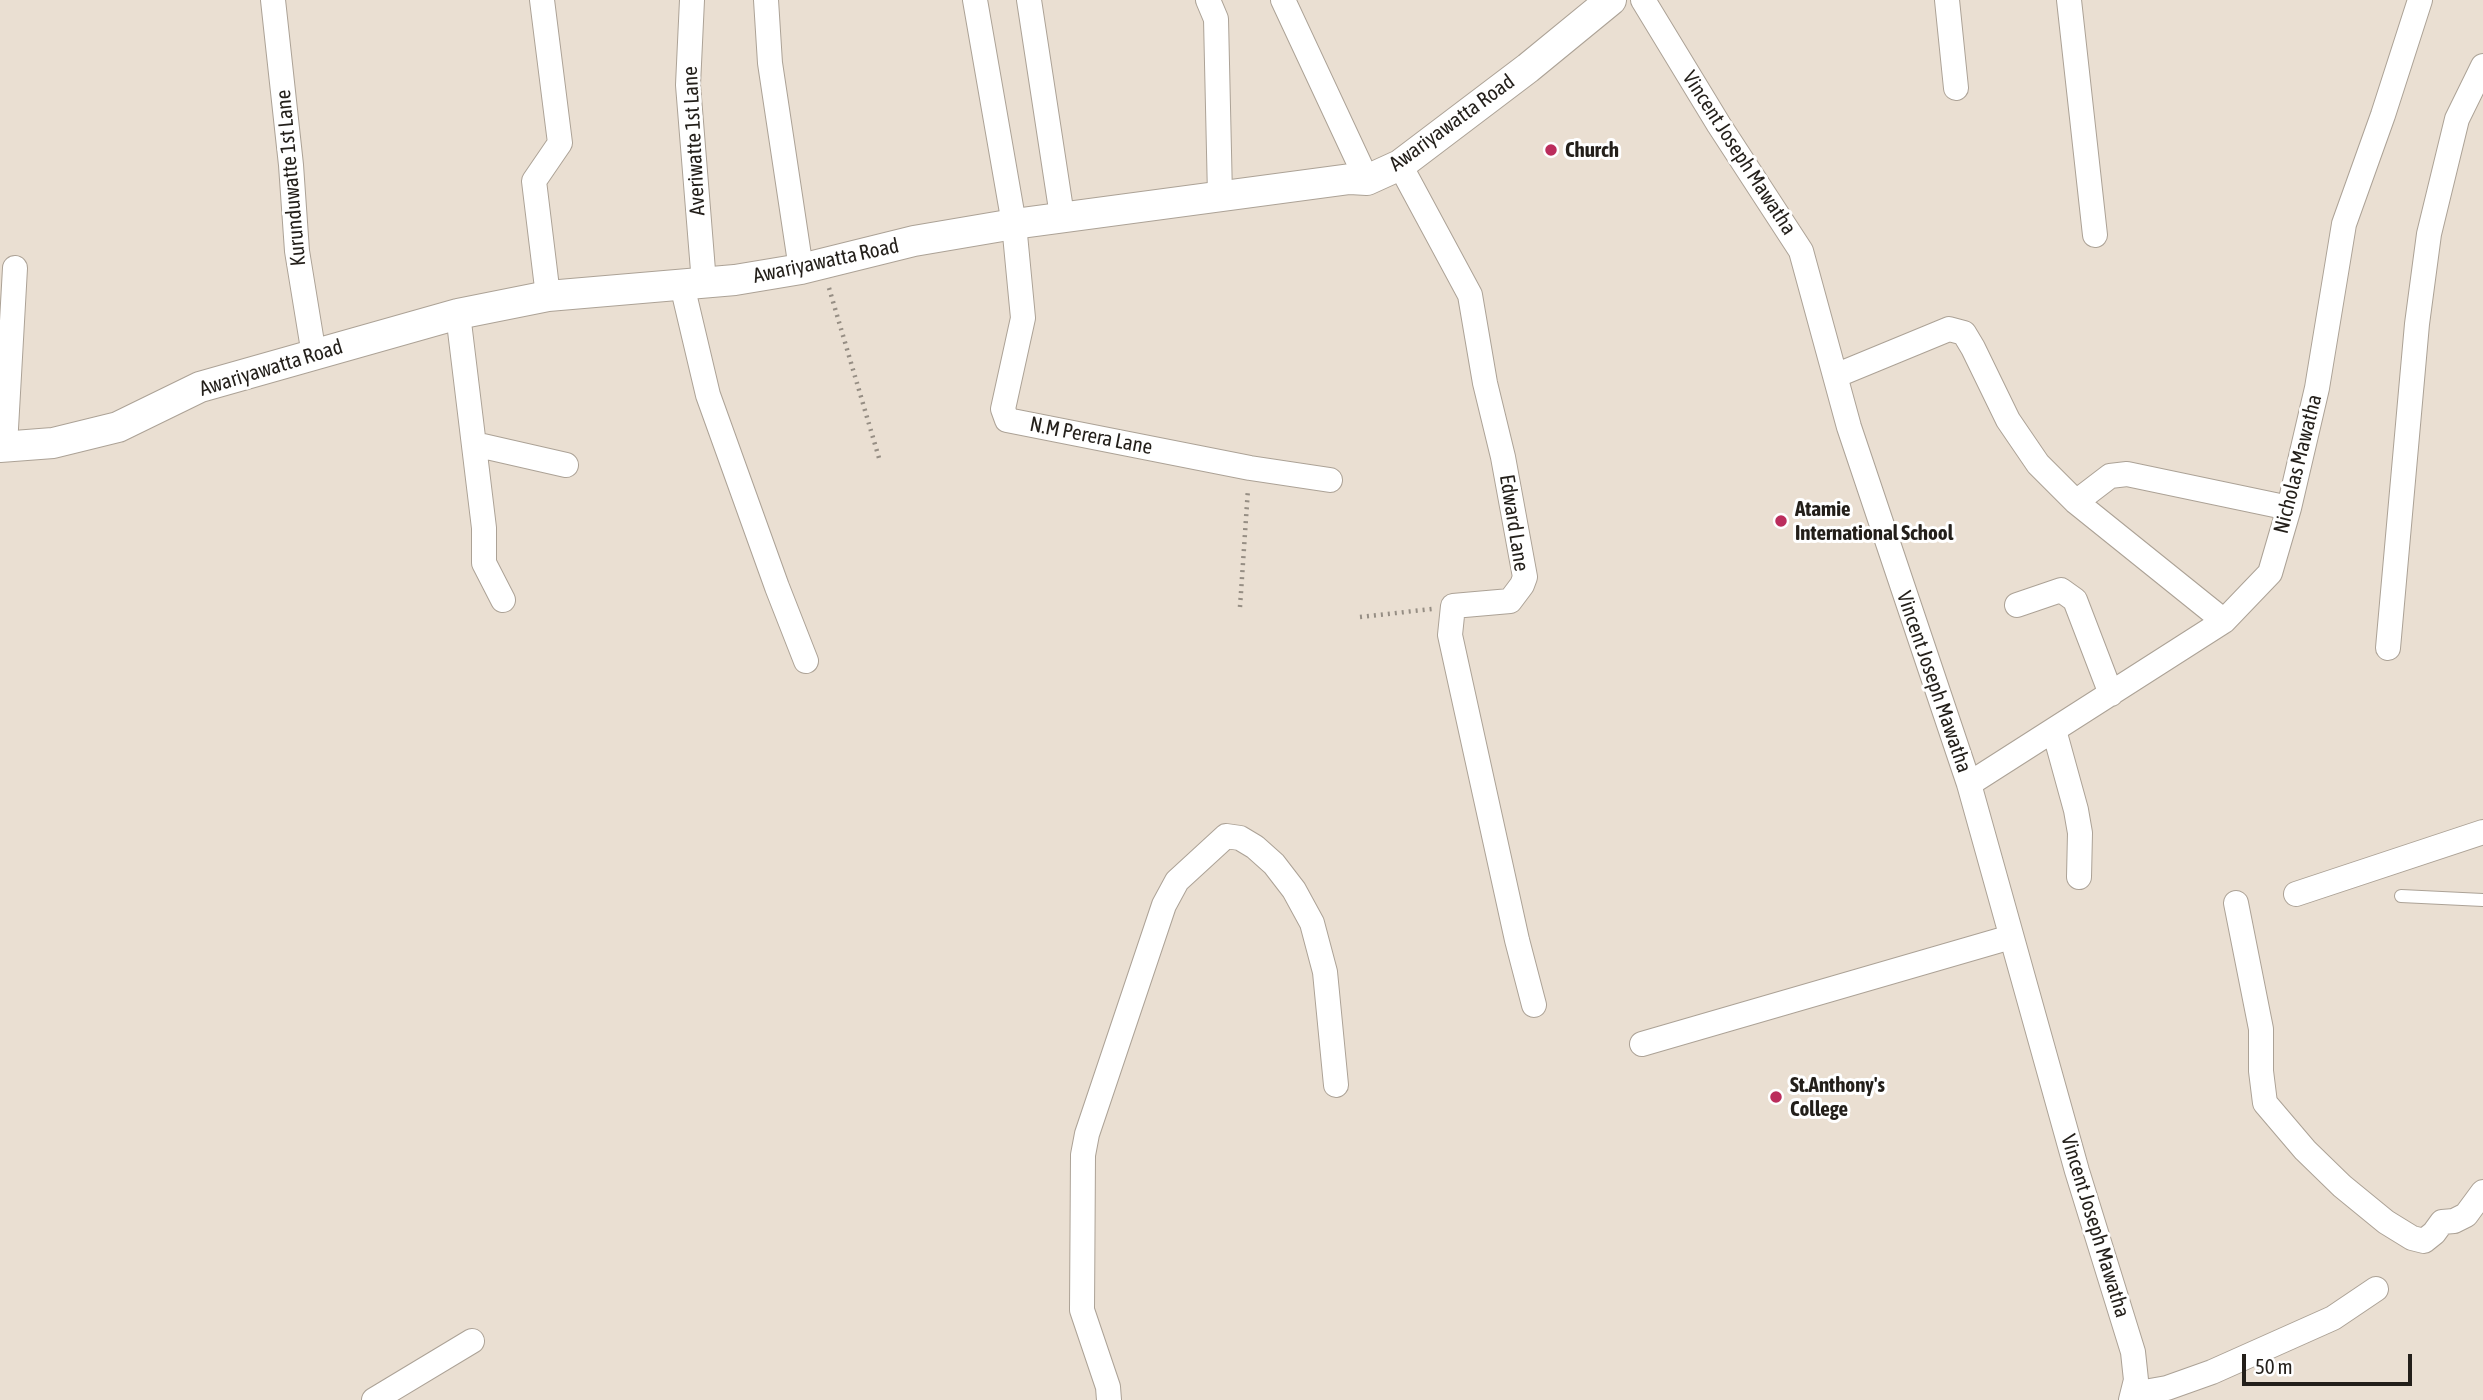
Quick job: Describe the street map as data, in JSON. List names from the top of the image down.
{
  "streets": {
    "street": [
      "Awariyawatta Road",
      "Averiwatte 1st Lane",
      "Vincent Joseph Mawatha",
      "Kurunduwatte 1st Lane",
      "N.M Perera Lane",
      "Nicholas Mawatha",
      "Edward Lane"
    ]
  },
  "crossings": [
    ["Awariyawatta Road", "Averiwatte 1st Lane"],
    ["Awariyawatta Road", "Kurunduwatte 1st Lane"],
    ["Awariyawatta Road", "N.M Perera Lane"],
    ["Awariyawatta Road", "Edward Lane"],
    ["Vincent Joseph Mawatha", "Nicholas Mawatha"]
  ],
  "places": ["Church", "Atamie International School", "St.Anthony's College"],
  "scale_bar": "50 m"
}
